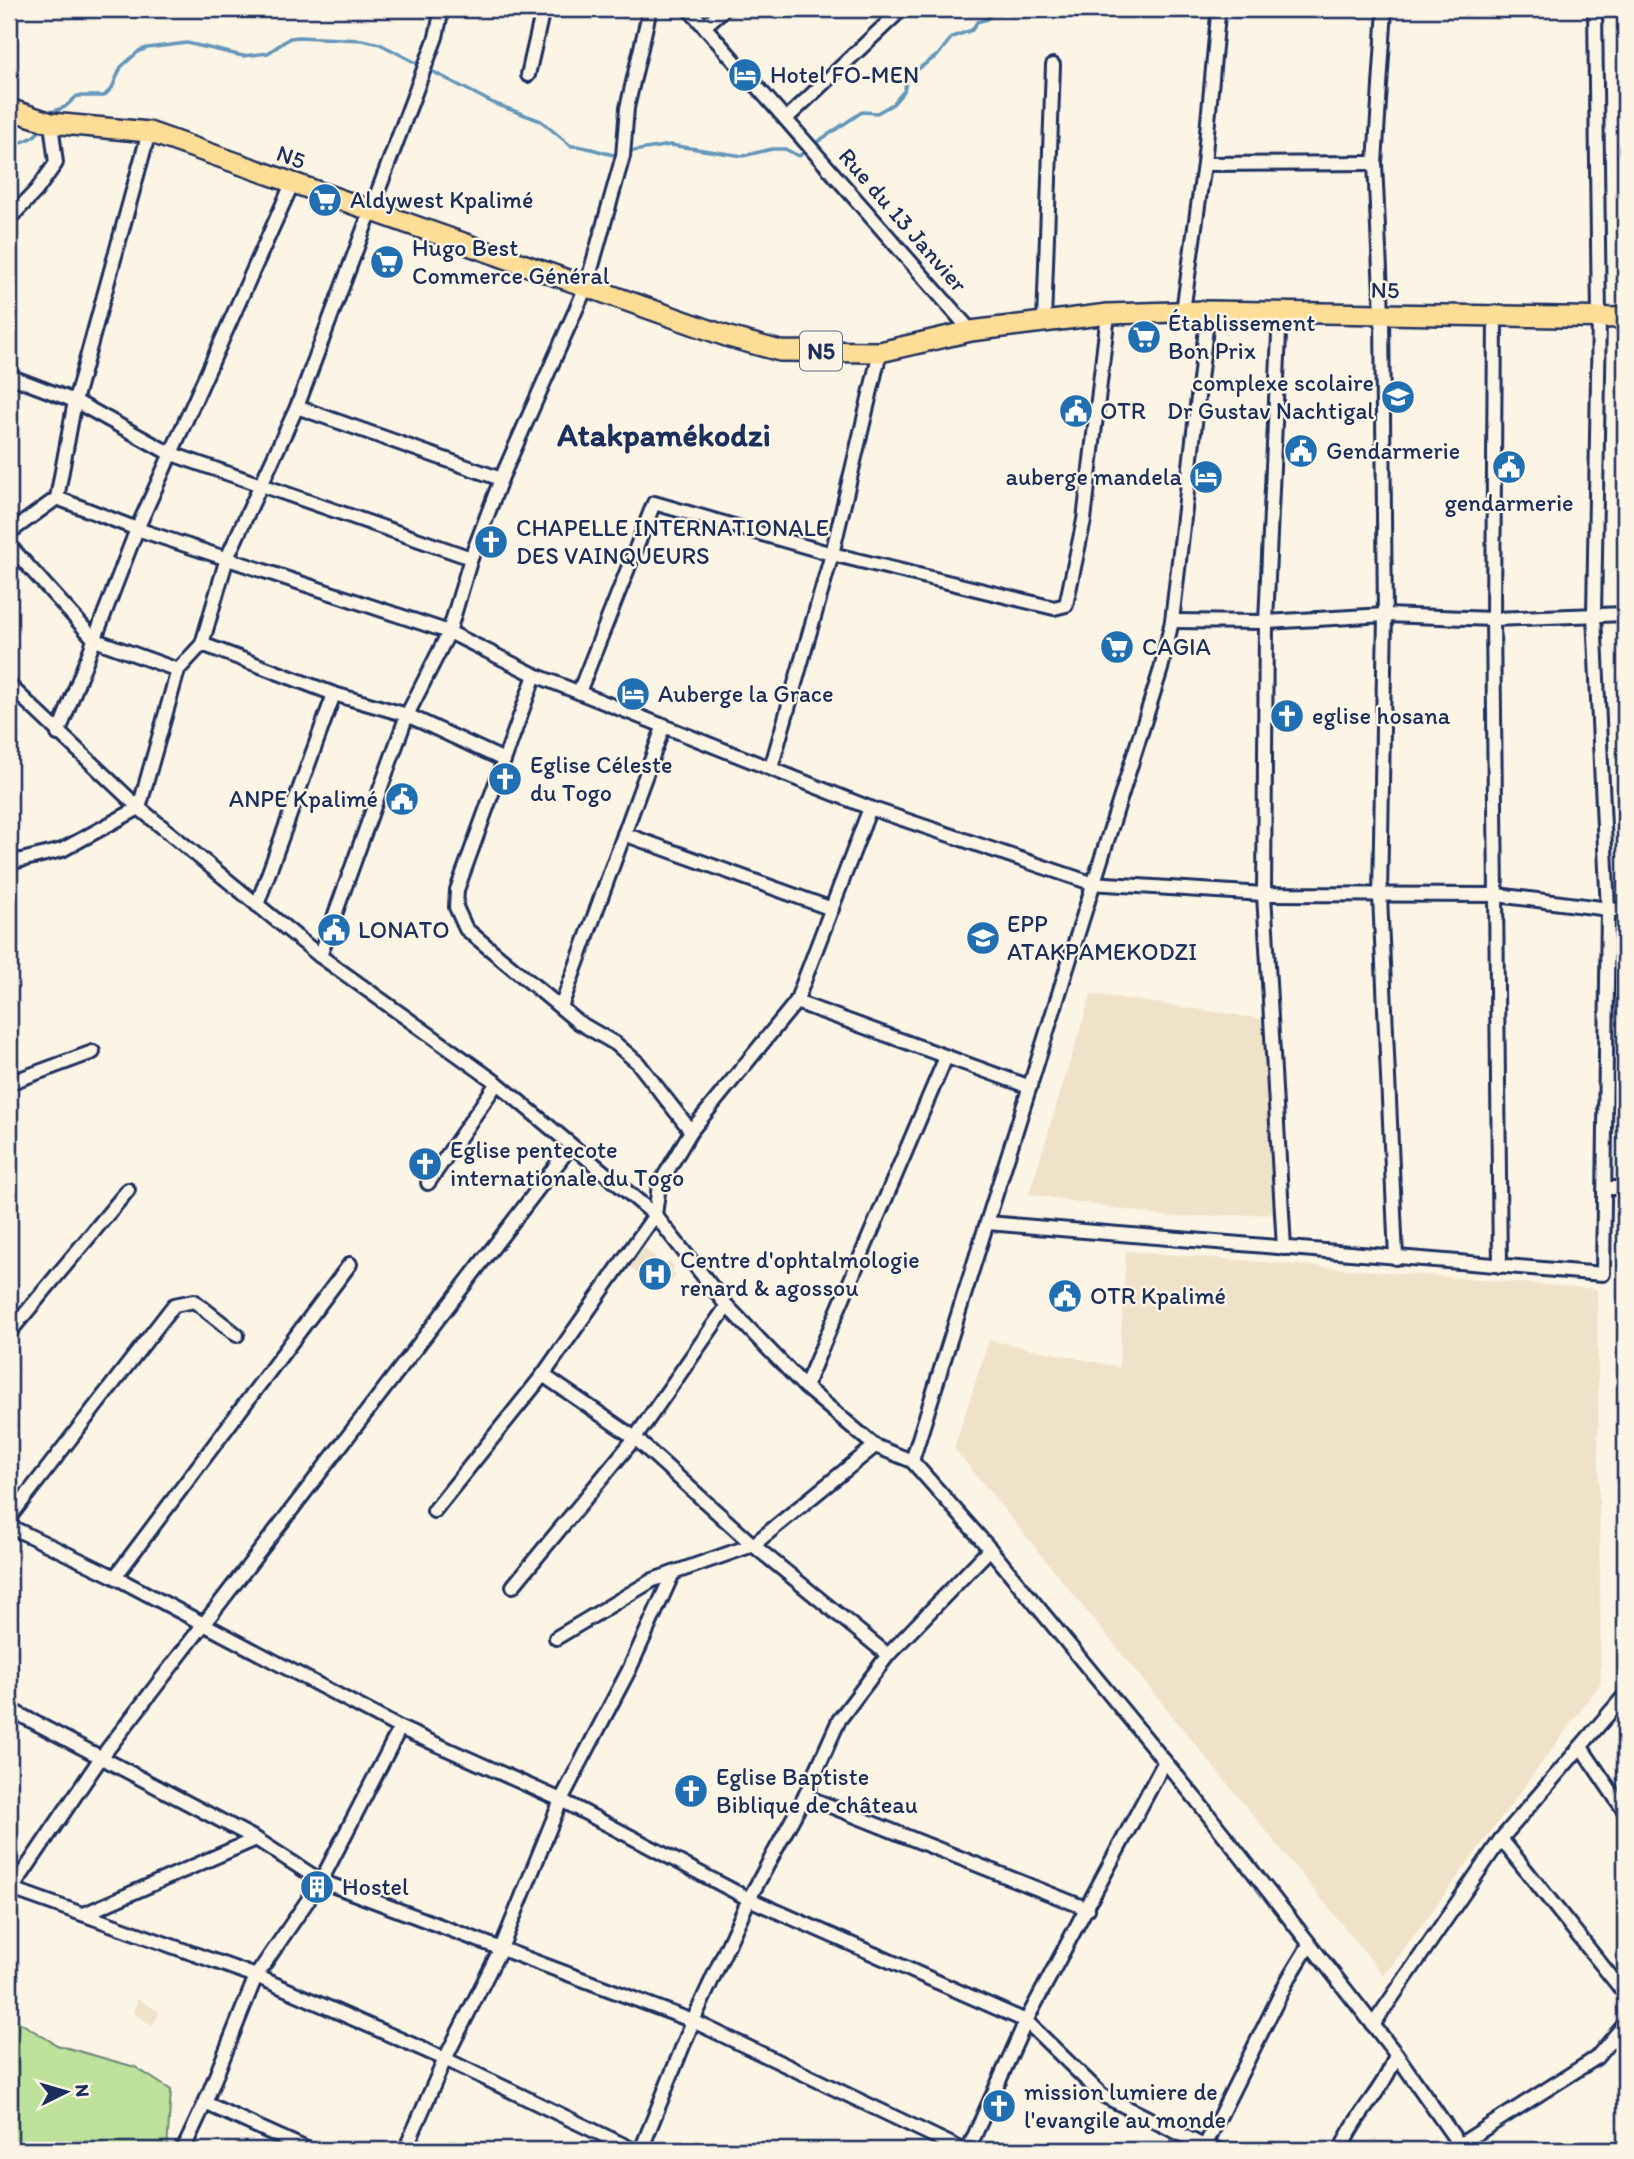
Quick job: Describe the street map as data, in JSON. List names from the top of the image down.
{
  "streets": {
    "main road": ["N5"],
    "street": ["Rue du 13 Janvier"]
  },
  "crossings": [
    ["N5", "Rue du 13 Janvier"]
  ],
  "districts": ["Atakpamékodzi"],
  "places": {
    "hotel": ["Hotel FO-MEN", "auberge mandela", "Auberge la Grace"],
    "supermarket": [
      "Aldywest Kpalimé",
      "Hugo Best Commerce Général",
      "Établissement Bon Prix",
      "CAGIA"
    ],
    "school or university": ["complexe scolaire Dr Gustav Nachtigal", "EPP ATAKPAMEKODZI"],
    "public building": [
      "OTR",
      "Gendarmerie",
      "gendarmerie",
      "ANPE Kpalimé",
      "LONATO",
      "OTR Kpalimé"
    ],
    "church": [
      "CHAPELLE INTERNATIONALE DES VAINQUEURS",
      "eglise hosana",
      "Eglise Céleste du Togo",
      "Eglise pentecote internationale du Togo",
      "Eglise Baptiste Biblique de château",
      "mission lumiere de l'evangile au monde"
    ],
    "hospital": ["Centre d'ophtalmologie renard & agossou"],
    "building": ["Hostel"]
  },
  "north": "right"
}
